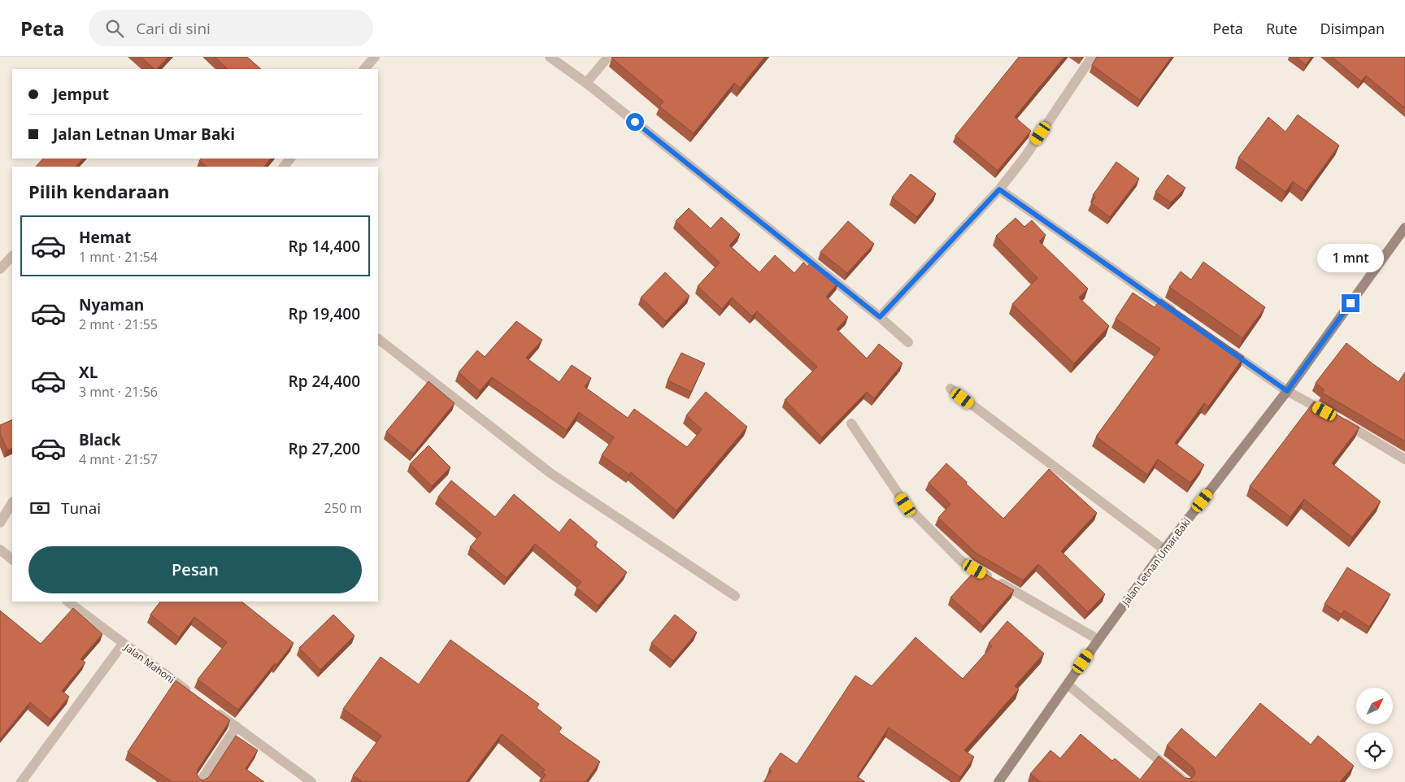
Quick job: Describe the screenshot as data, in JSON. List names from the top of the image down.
{
  "streets": {
    "street": ["Jalan Letnan Umar Baki", "Jalan Mahoni"]
  },
  "north": "top right",
  "page": {
    "header": "Peta",
    "search": "Cari di sini",
    "nav": ["Peta", "Rute", "Disimpan"],
    "banner": ["Jemput", "Jalan Letnan Umar Baki"],
    "heading": "Pilih kendaraan",
    "list": [
      {
        "name": "Hemat",
        "note": "1 mnt · 21:54",
        "value": "Rp 14,400"
      },
      {
        "name": "Nyaman",
        "note": "2 mnt · 21:55",
        "value": "Rp 19,400"
      },
      {
        "name": "XL",
        "note": "3 mnt · 21:56",
        "value": "Rp 24,400"
      },
      {
        "name": "Black",
        "note": "4 mnt · 21:57",
        "value": "Rp 27,200"
      }
    ],
    "bubble": "1 mnt",
    "pay": ["Tunai", "250 m"],
    "buttons": "Pesan"
  }
}
